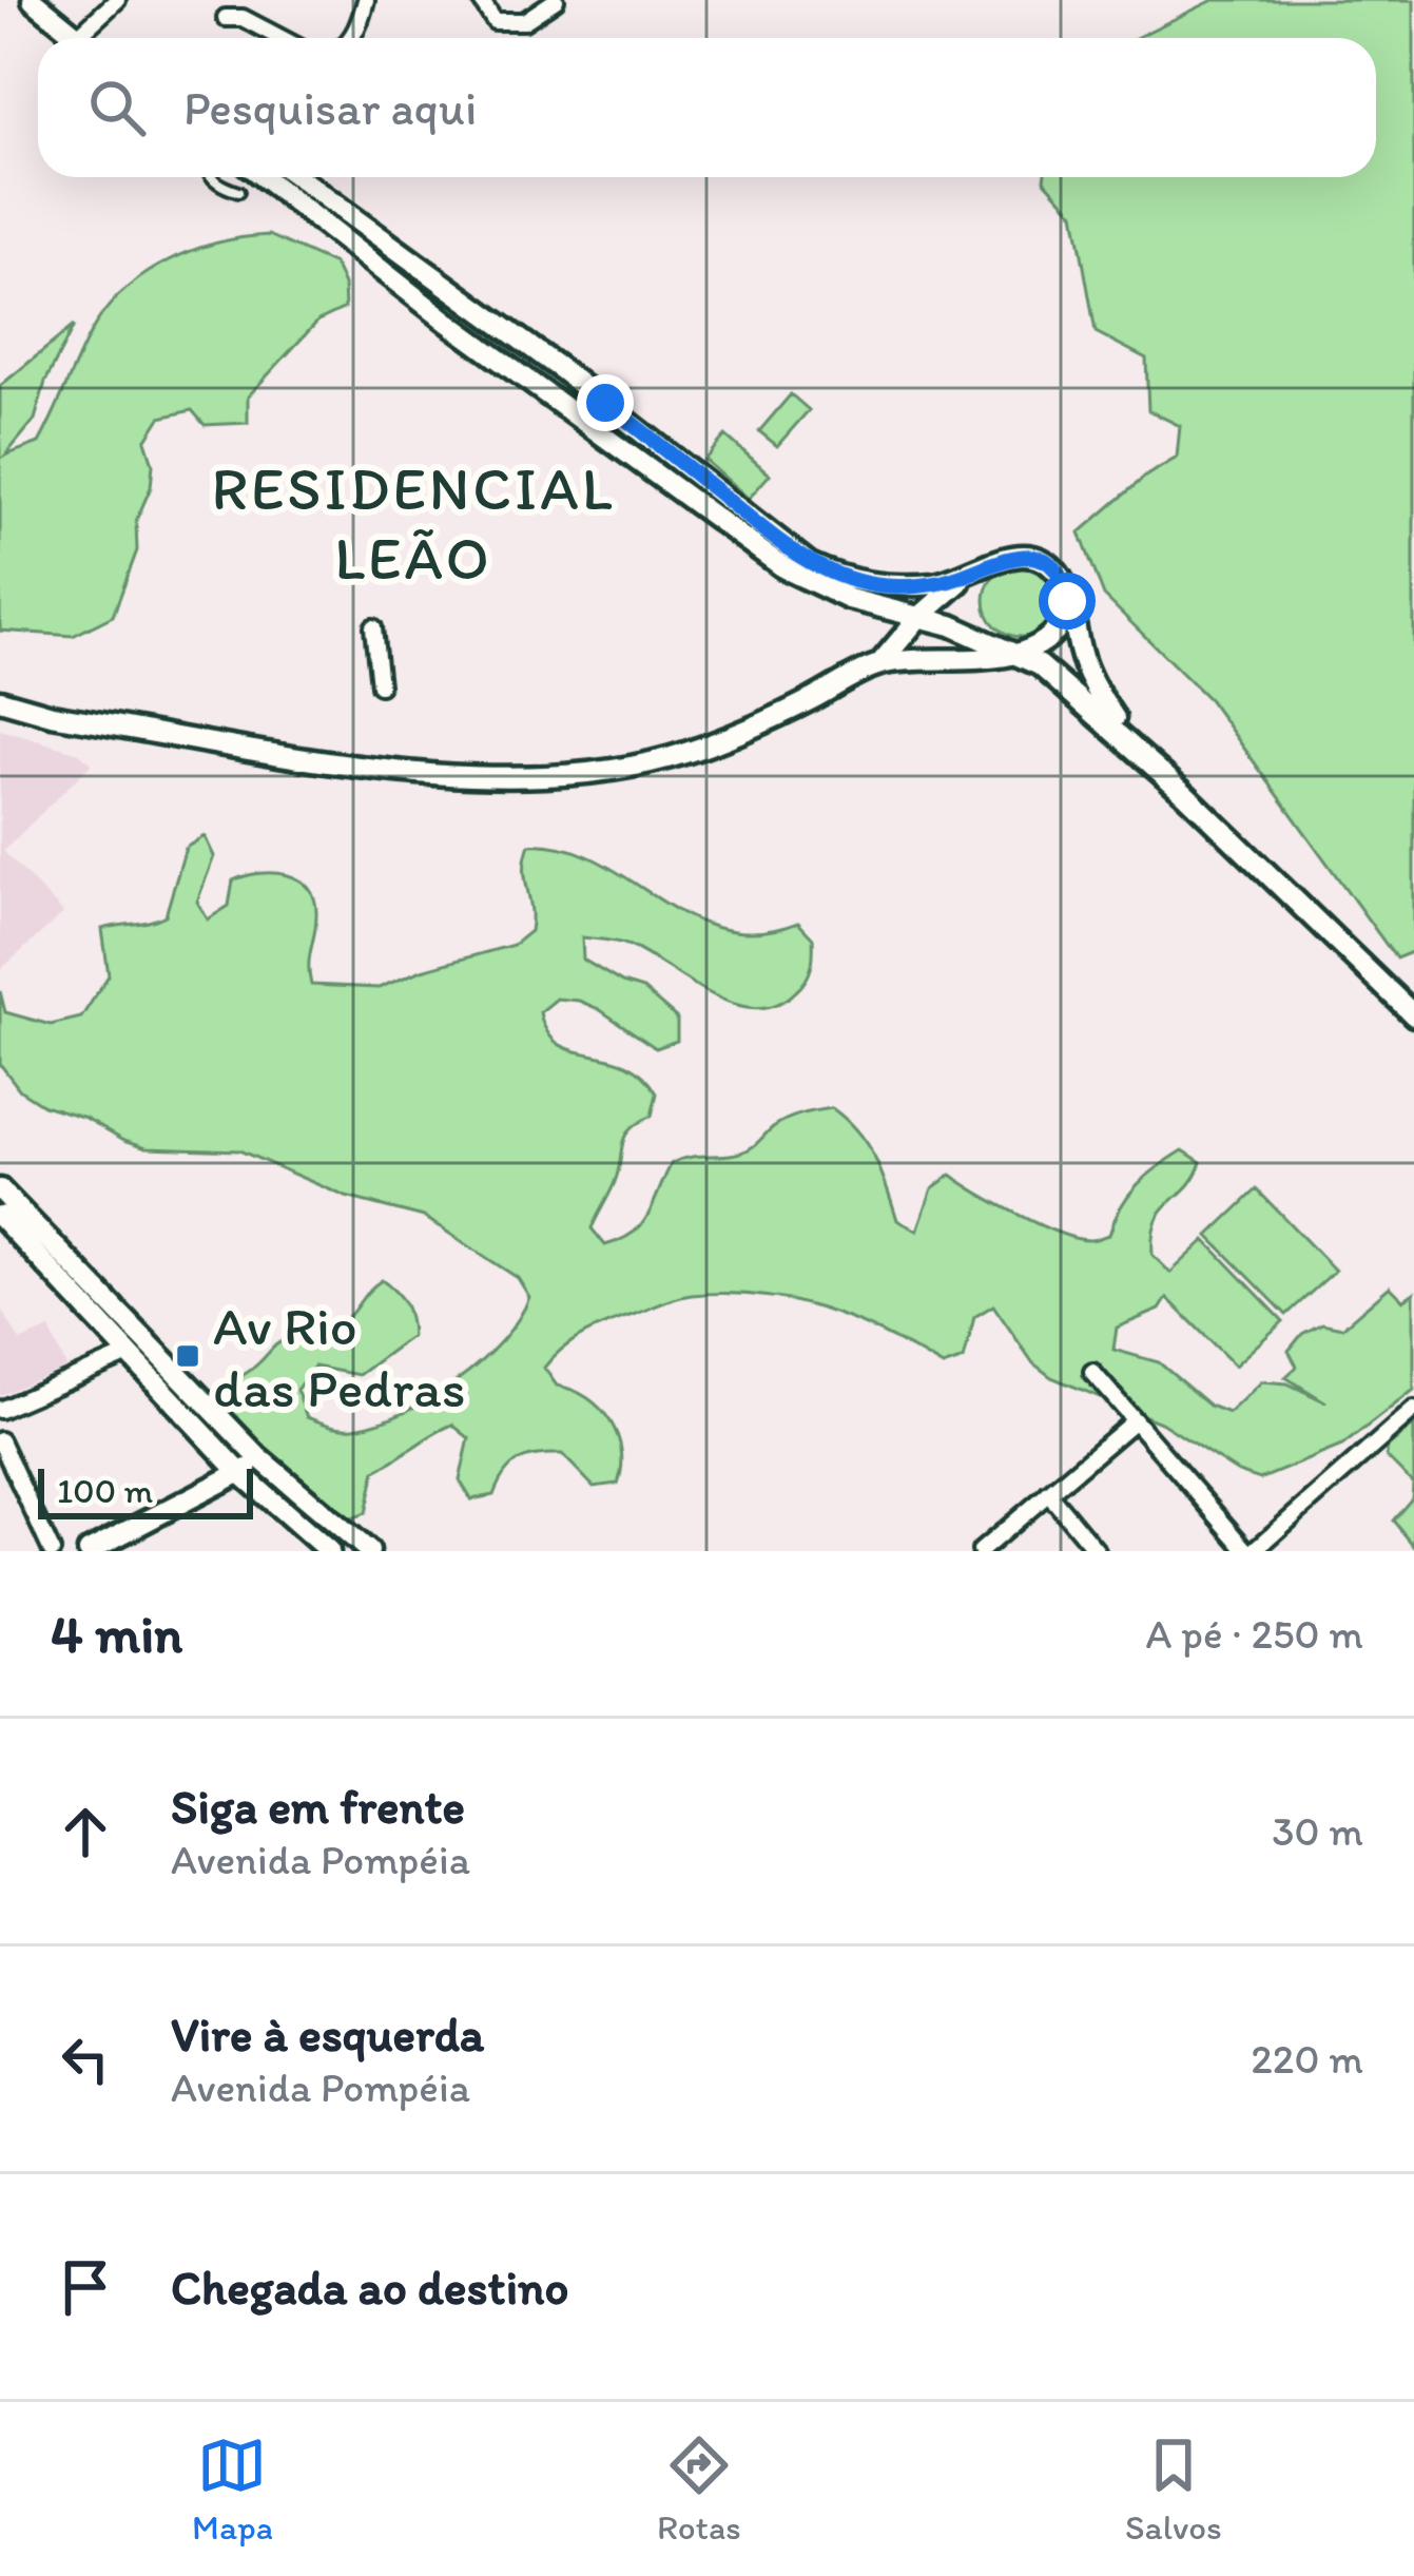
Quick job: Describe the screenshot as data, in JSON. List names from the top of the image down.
{
  "districts": ["RESIDENCIAL LEÃO"],
  "places": {
    "transit": ["Av Rio das Pedras"]
  },
  "scale_bar": "100 m",
  "page": {
    "search": "Pesquisar aqui",
    "scale": "100 m",
    "heading": ["4 min", "A pé · 250 m"],
    "list": [
      ["Siga em frente", "Avenida Pompéia", "30 m"],
      ["Vire à esquerda", "Avenida Pompéia", "220 m"],
      "Chegada ao destino"
    ],
    "nav": ["Mapa", "Rotas", "Salvos"]
  }
}
